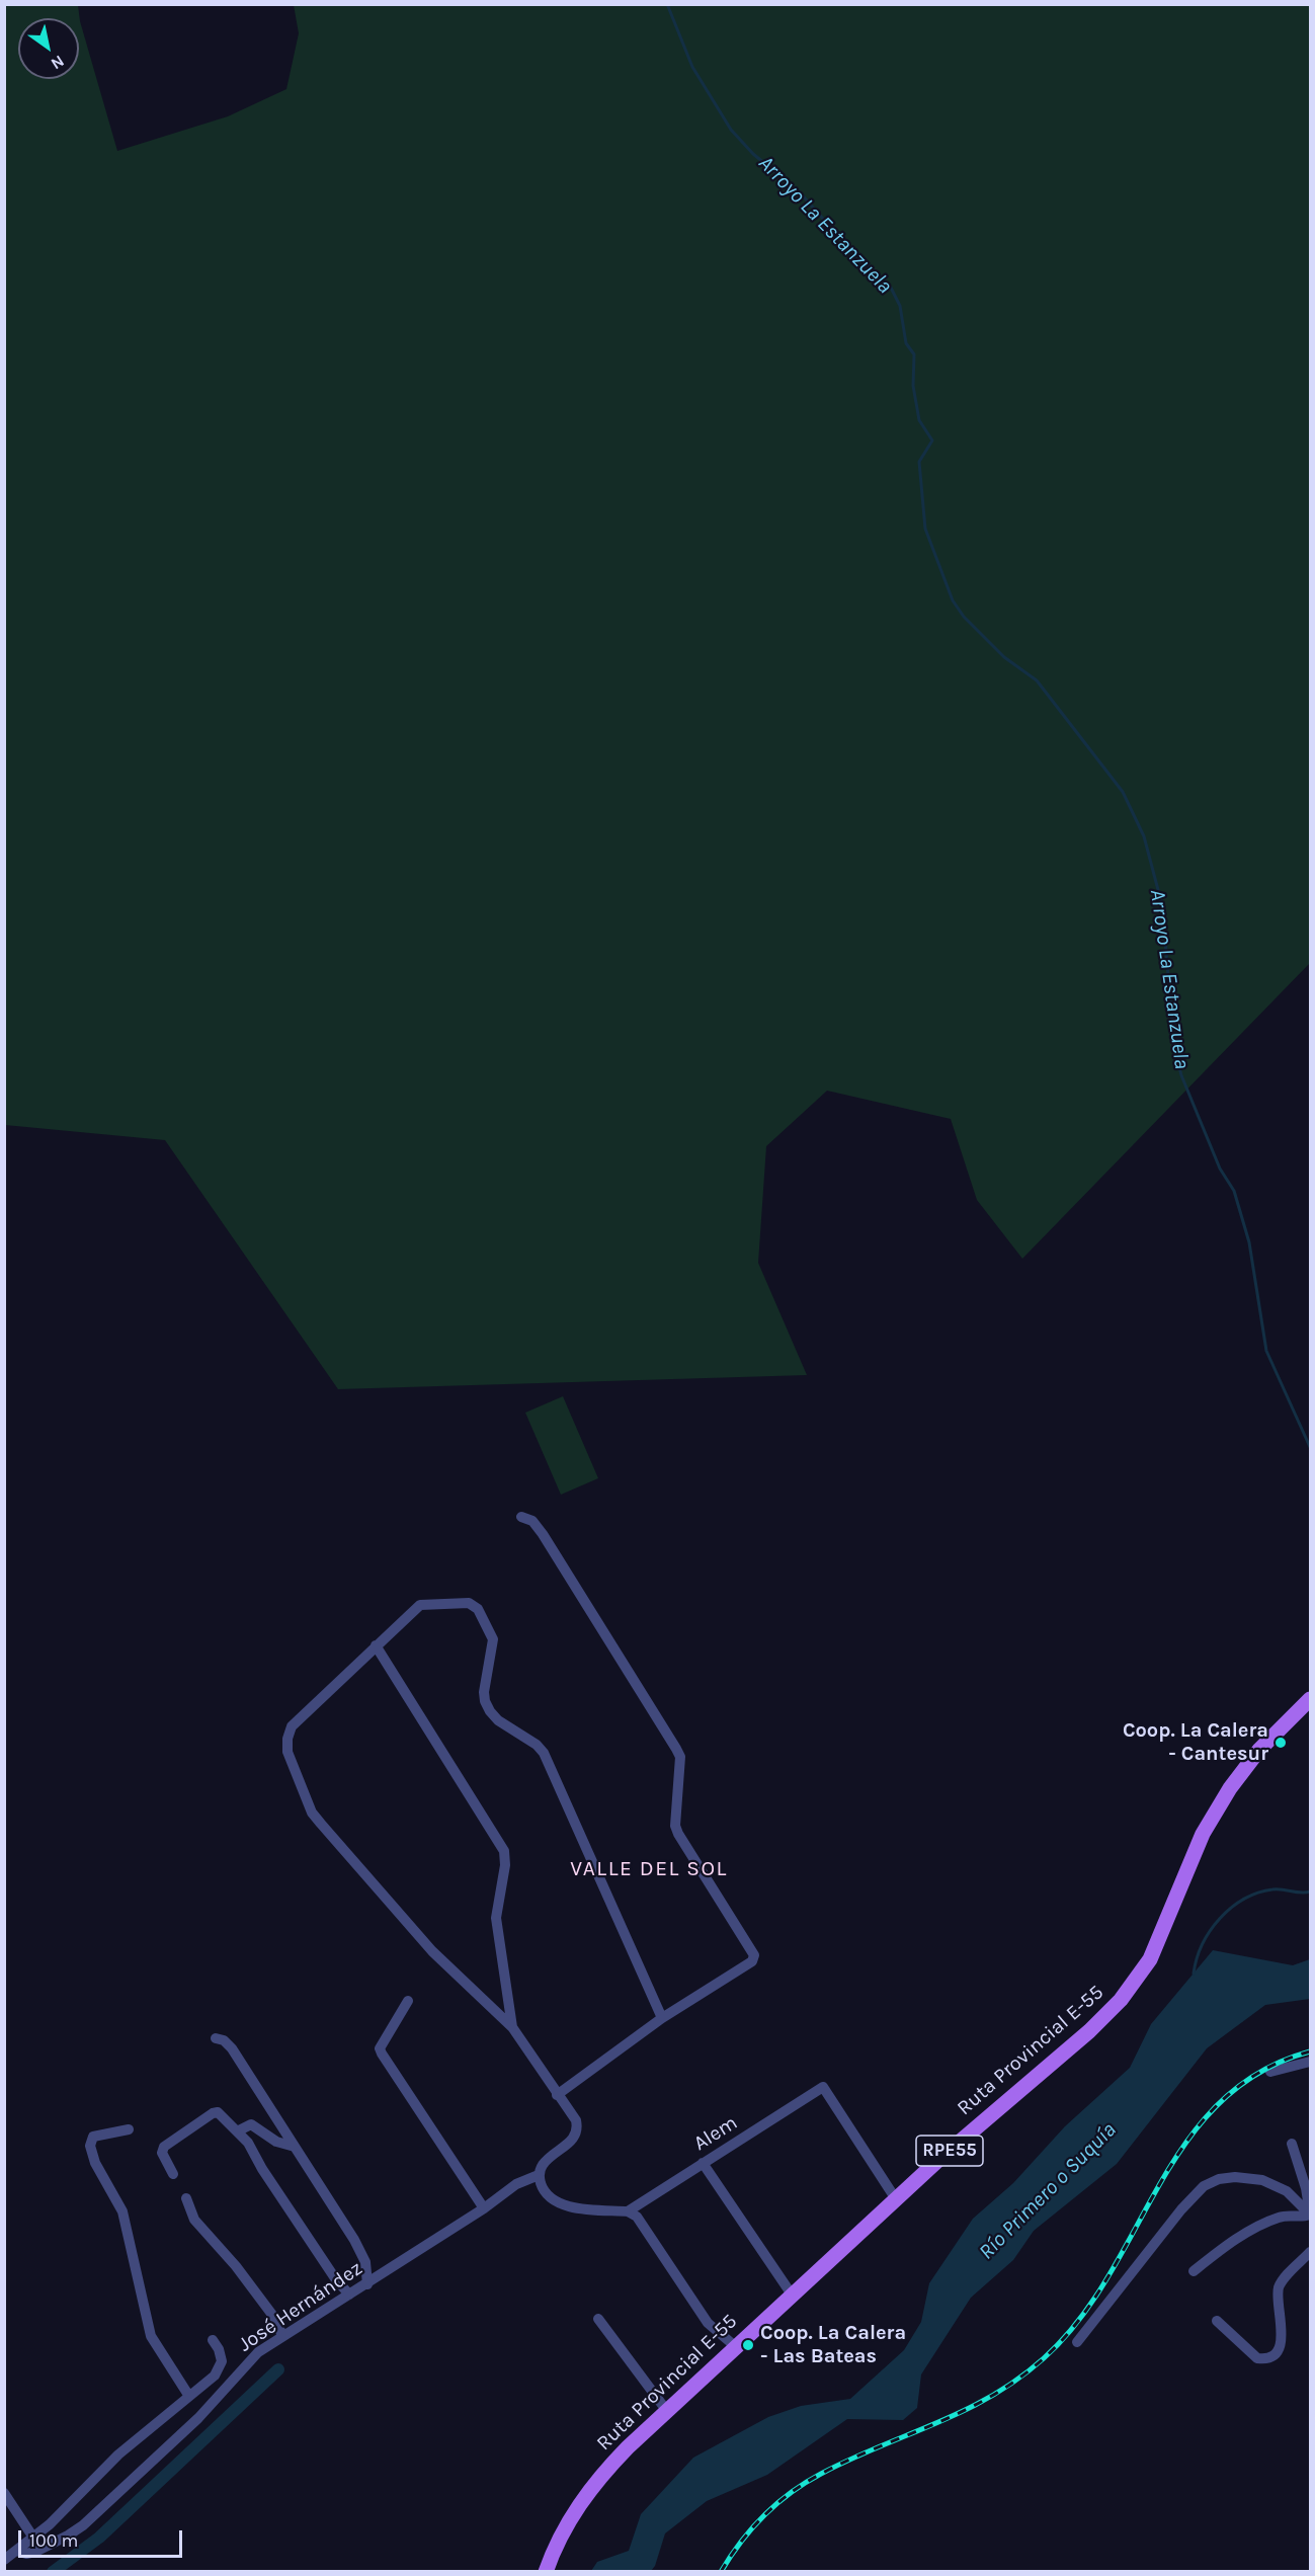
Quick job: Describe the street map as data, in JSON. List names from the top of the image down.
{
  "streets": {
    "main road": ["Ruta Provincial E-55", "RPE55"],
    "street": ["Alem", "José Hernández"]
  },
  "crossings": [
    ["Ruta Provincial E-55", "Alem"]
  ],
  "districts": ["VALLE DEL SOL"],
  "water": ["Arroyo La Estanzuela", "Río Primero o Suquía"],
  "places": ["Coop. La Calera - Cantesur", "Coop. La Calera - Las Bateas"],
  "scale_bar": "100 m",
  "north": "bottom right"
}
